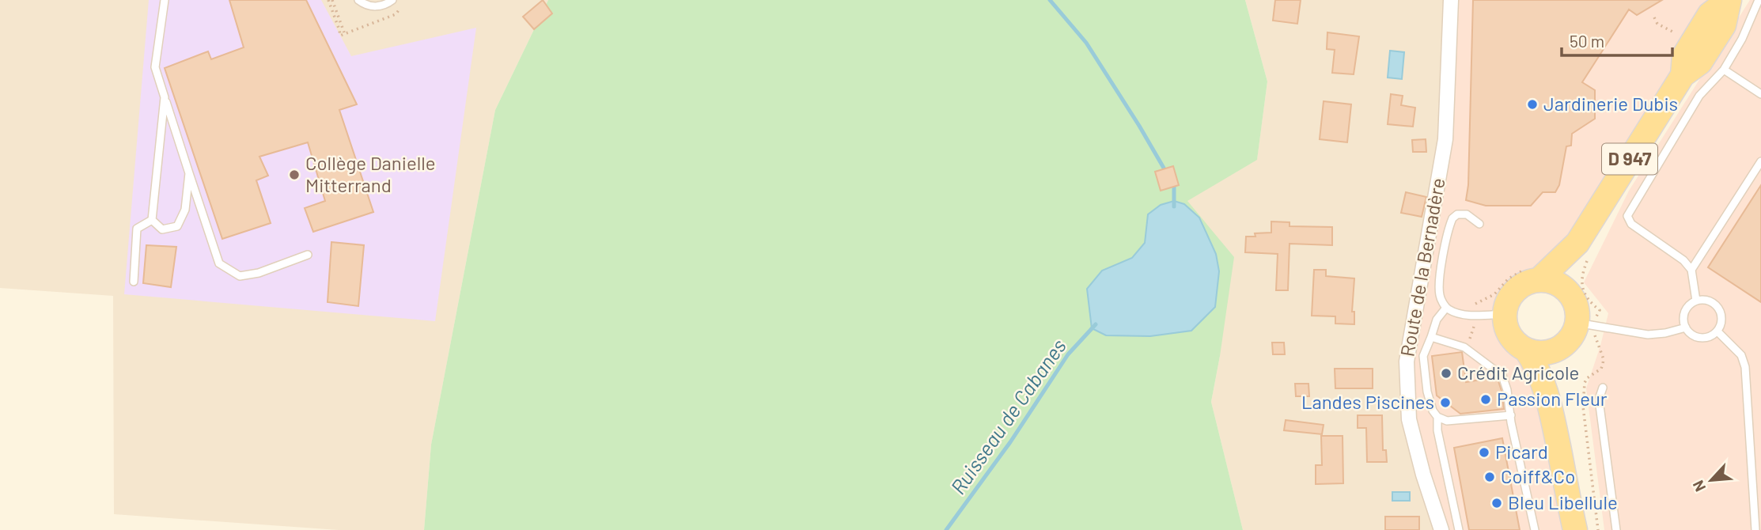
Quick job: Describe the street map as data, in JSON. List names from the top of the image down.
{
  "streets": {
    "main road": ["D 947"],
    "street": ["Route de la Bernadère"]
  },
  "water": ["Ruisseau de Cabanes"],
  "places": [
    "Jardinerie Dubis",
    "Collège Danielle Mitterrand",
    "Crédit Agricole",
    "Passion Fleur",
    "Landes Piscines",
    "Picard",
    "Coiff&Co",
    "Bleu Libellule"
  ],
  "scale_bar": "50 m",
  "north": "bottom left"
}
